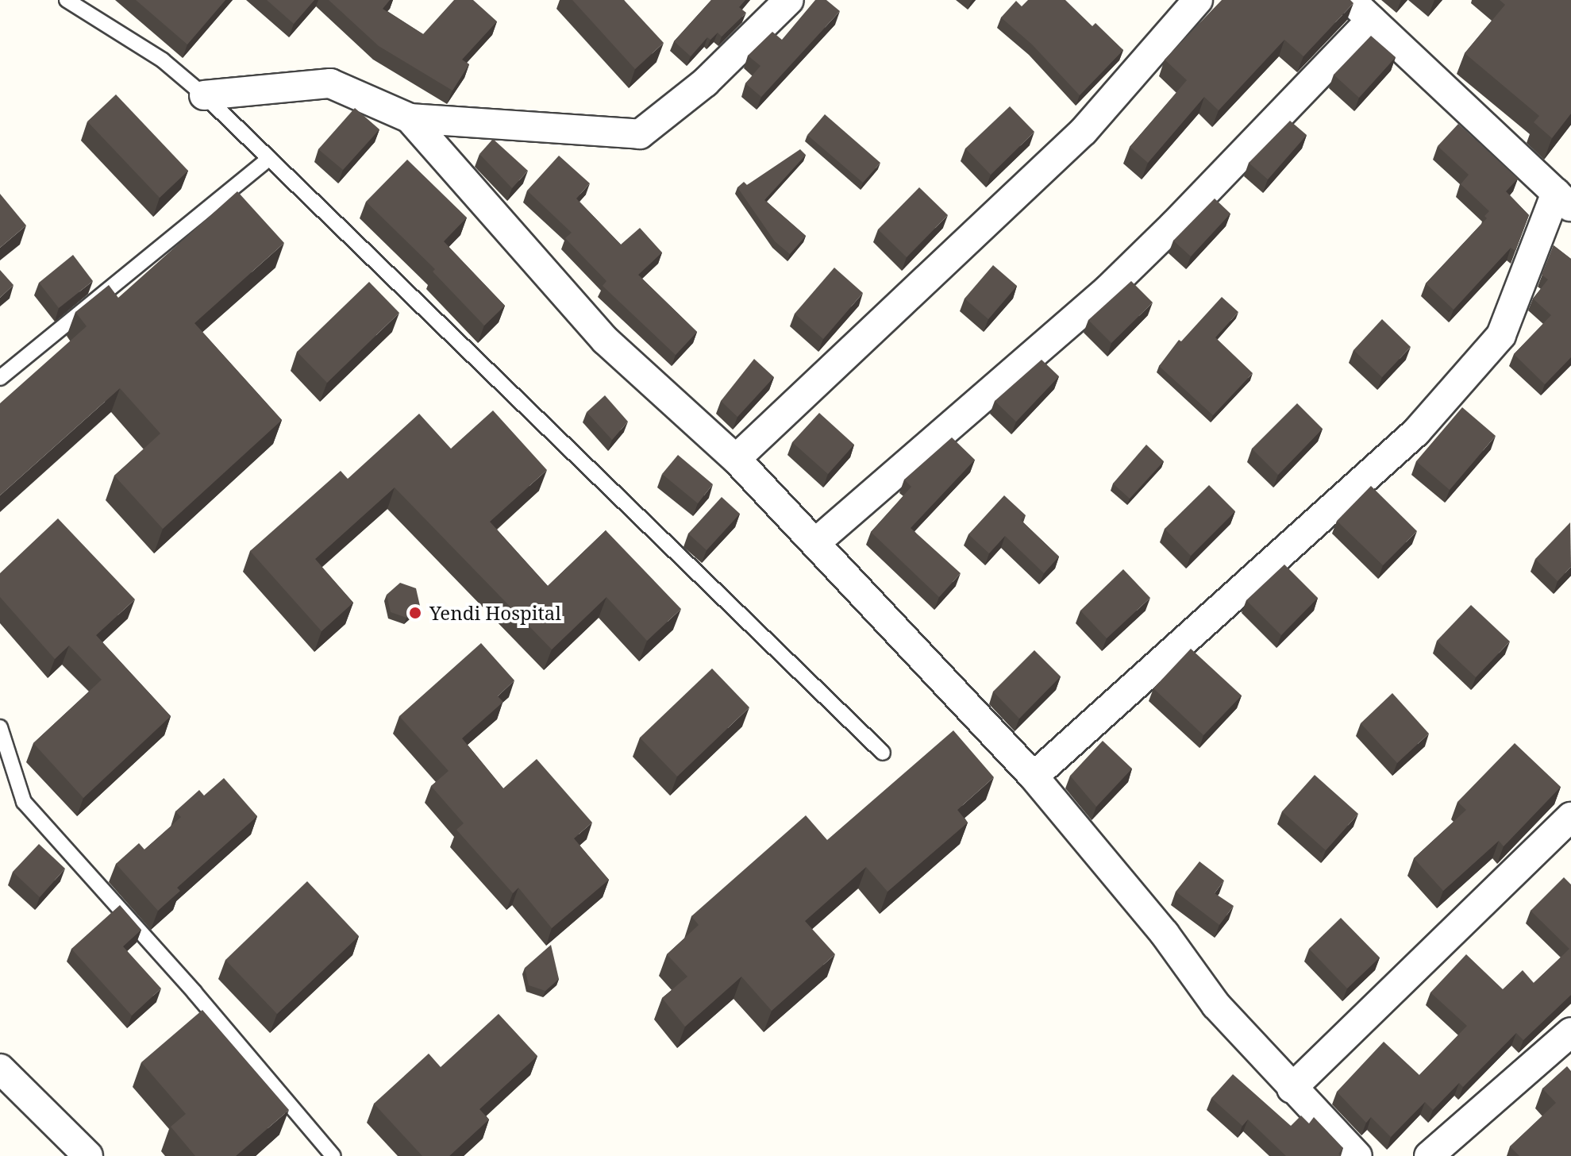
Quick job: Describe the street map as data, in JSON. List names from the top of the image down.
{
  "places": ["Yendi Hospital"]
}
